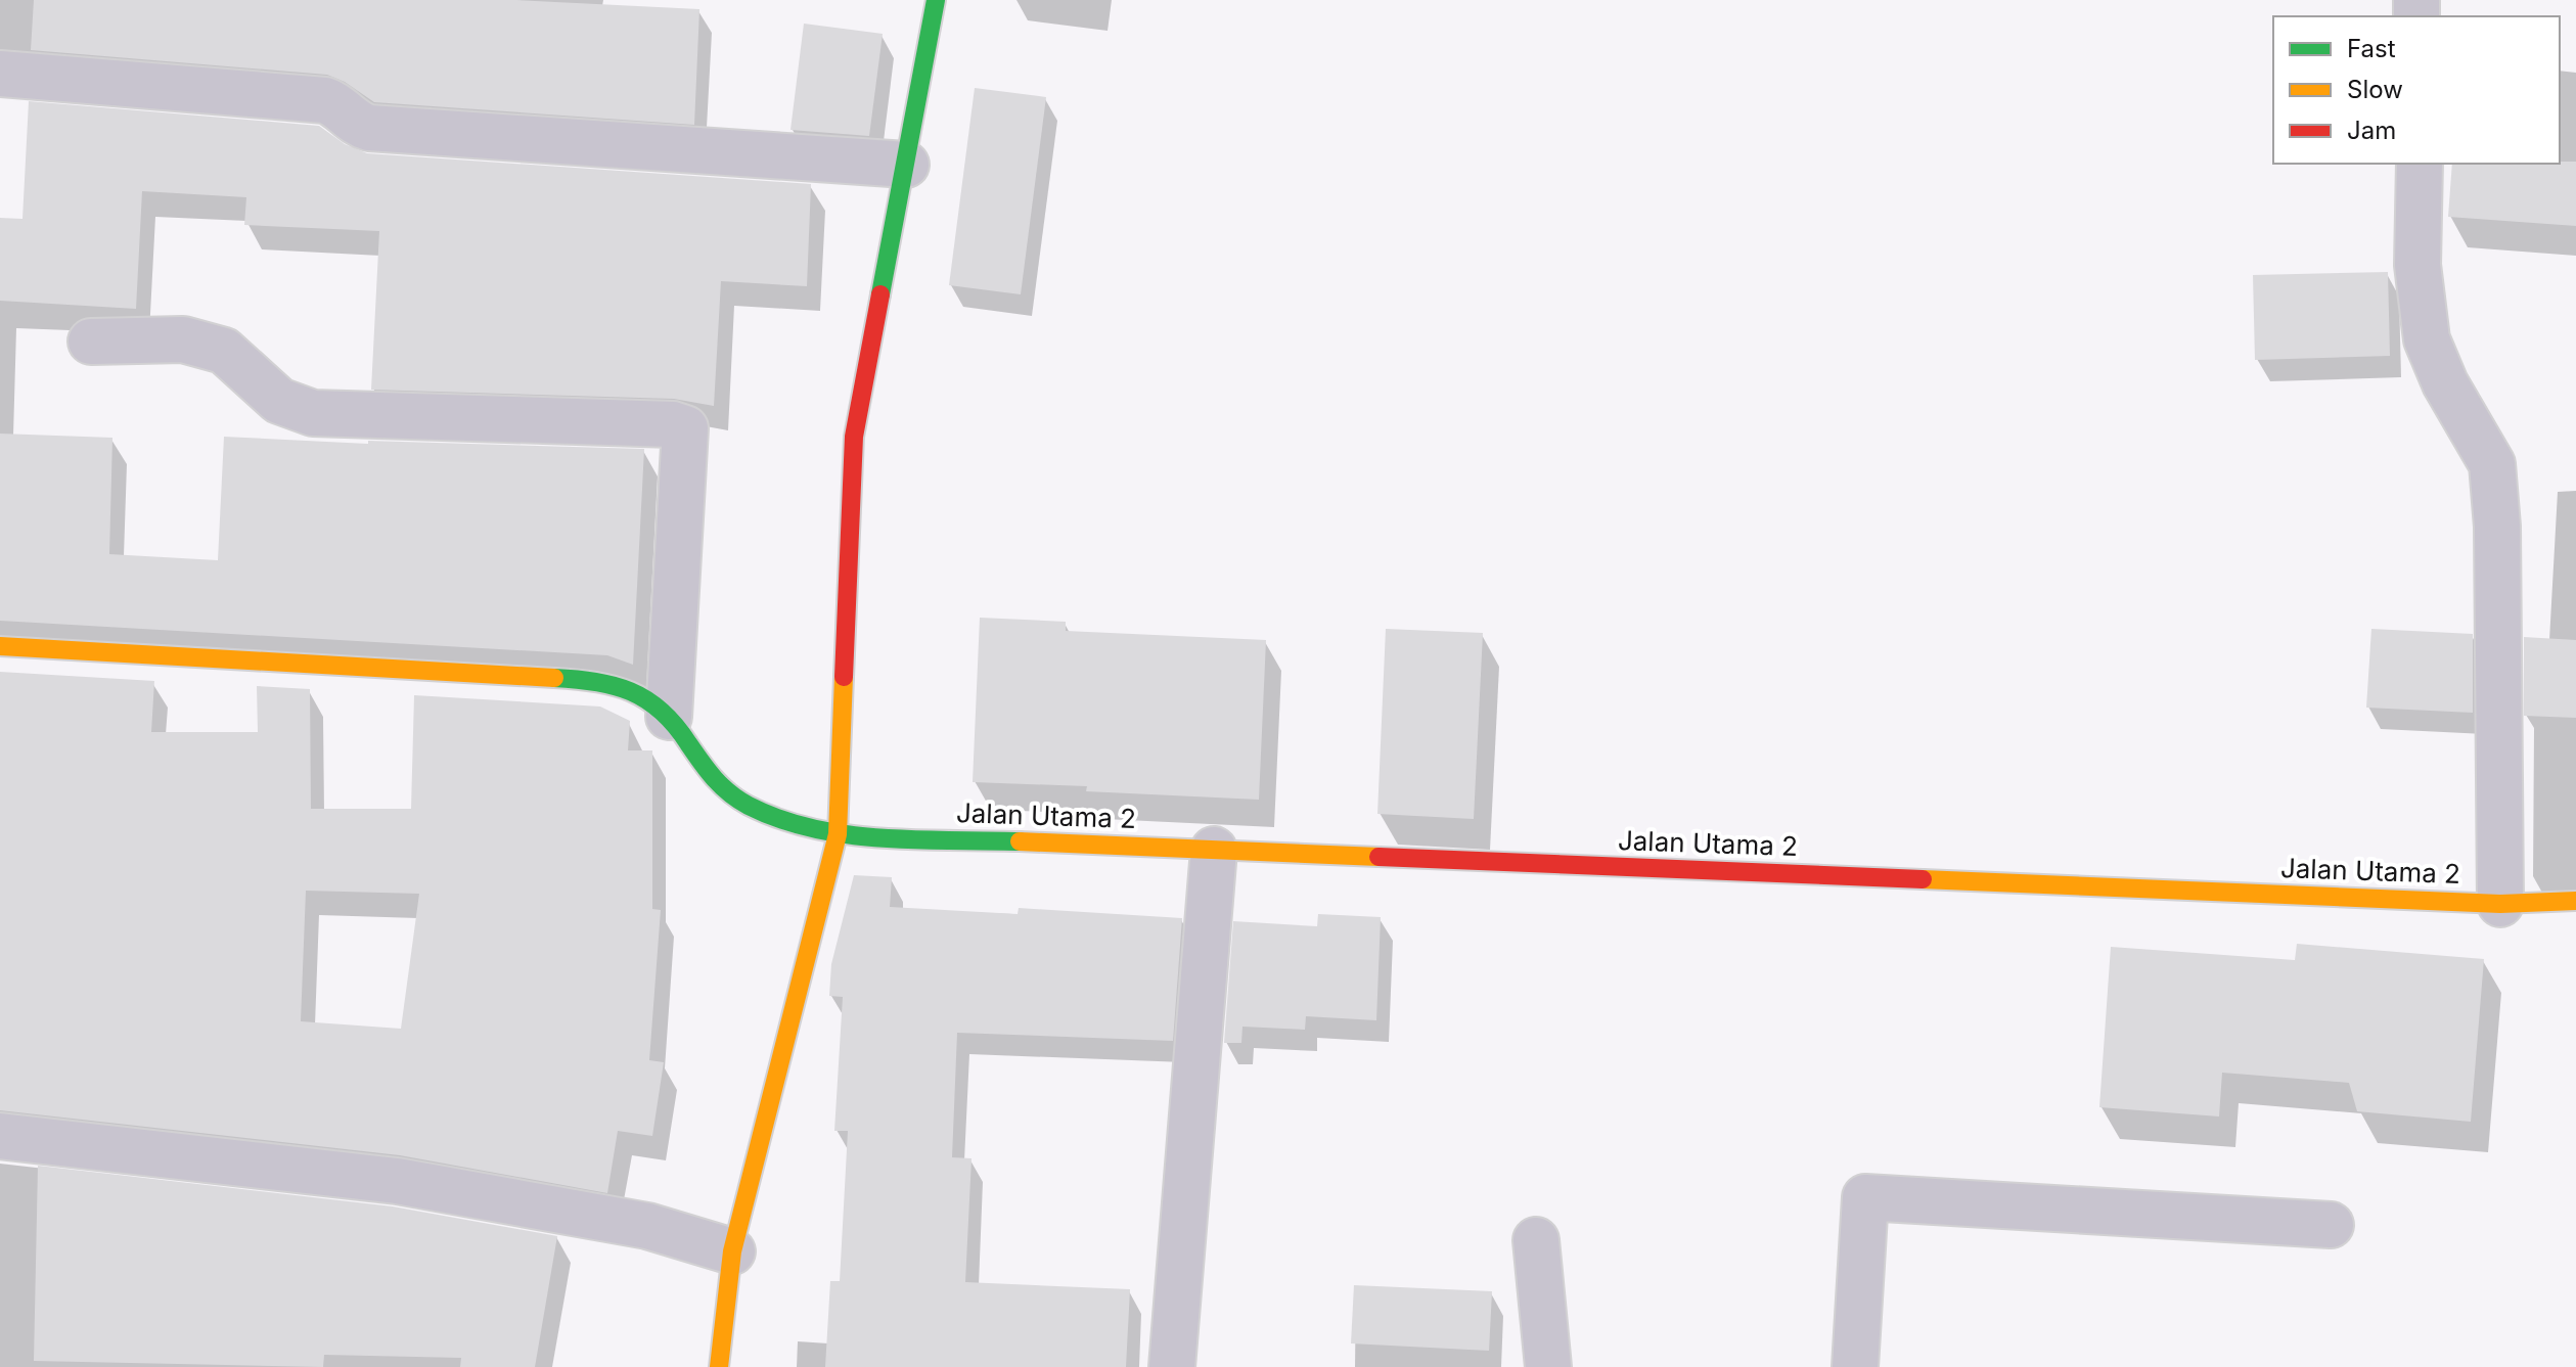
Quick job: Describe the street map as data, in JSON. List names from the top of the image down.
{
  "streets": {
    "street": ["Jalan Utama 2"]
  },
  "legend": ["Fast", "Slow", "Jam"]
}
